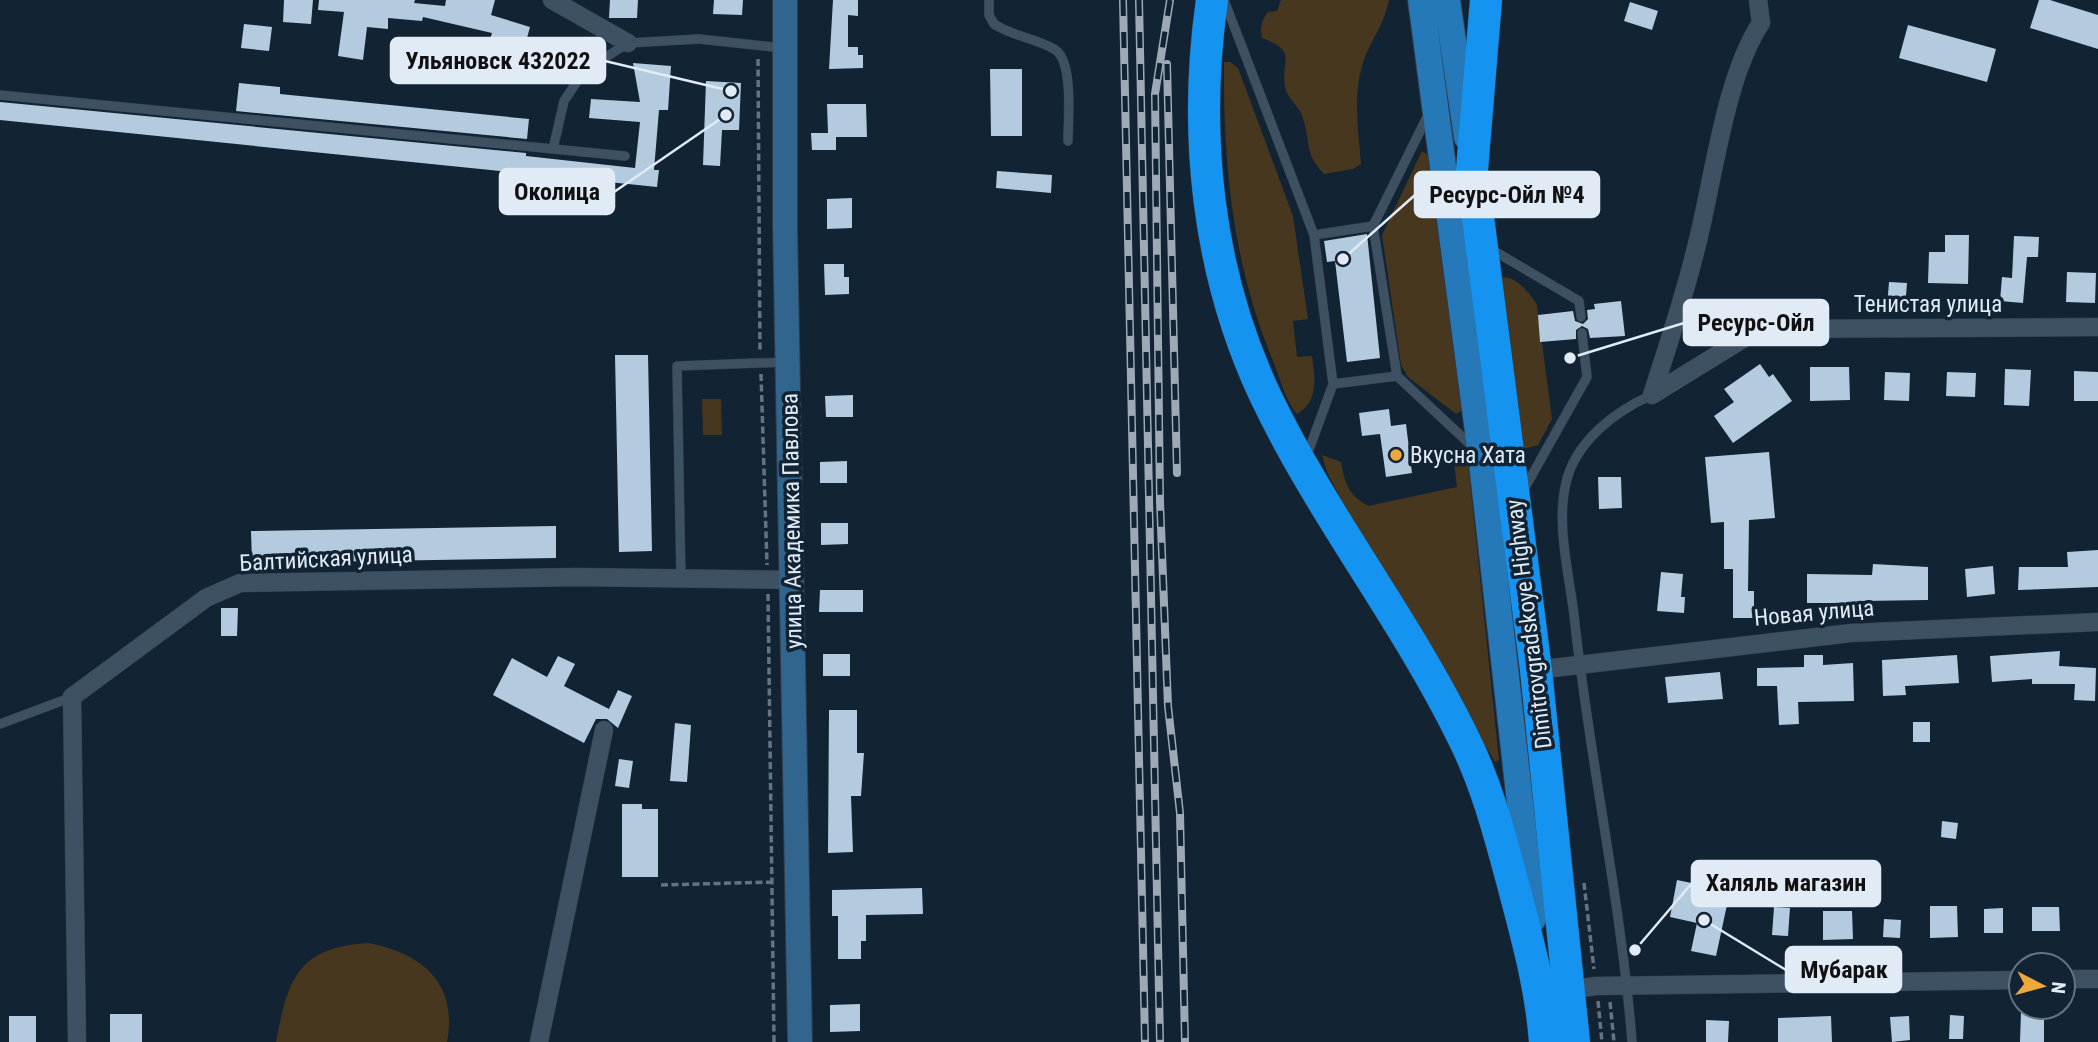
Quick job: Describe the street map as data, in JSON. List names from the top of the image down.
{
  "streets": {
    "highway": ["Dimitrovgradskoye Highway"],
    "street": [
      "Тенистая улица",
      "улица Академика Павлова",
      "Балтийская улица",
      "Новая улица"
    ]
  },
  "crossings": [
    ["улица Академика Павлова", "Балтийская улица"],
    ["Новая улица", "Dimitrovgradskoye Highway"]
  ],
  "places": [
    "Ульяновск 432022",
    "Околица",
    "Ресурс-Ойл №4",
    "Ресурс-Ойл",
    "Вкусна Хата",
    "Мубарак",
    "Халяль магазин"
  ],
  "north": "right"
}
